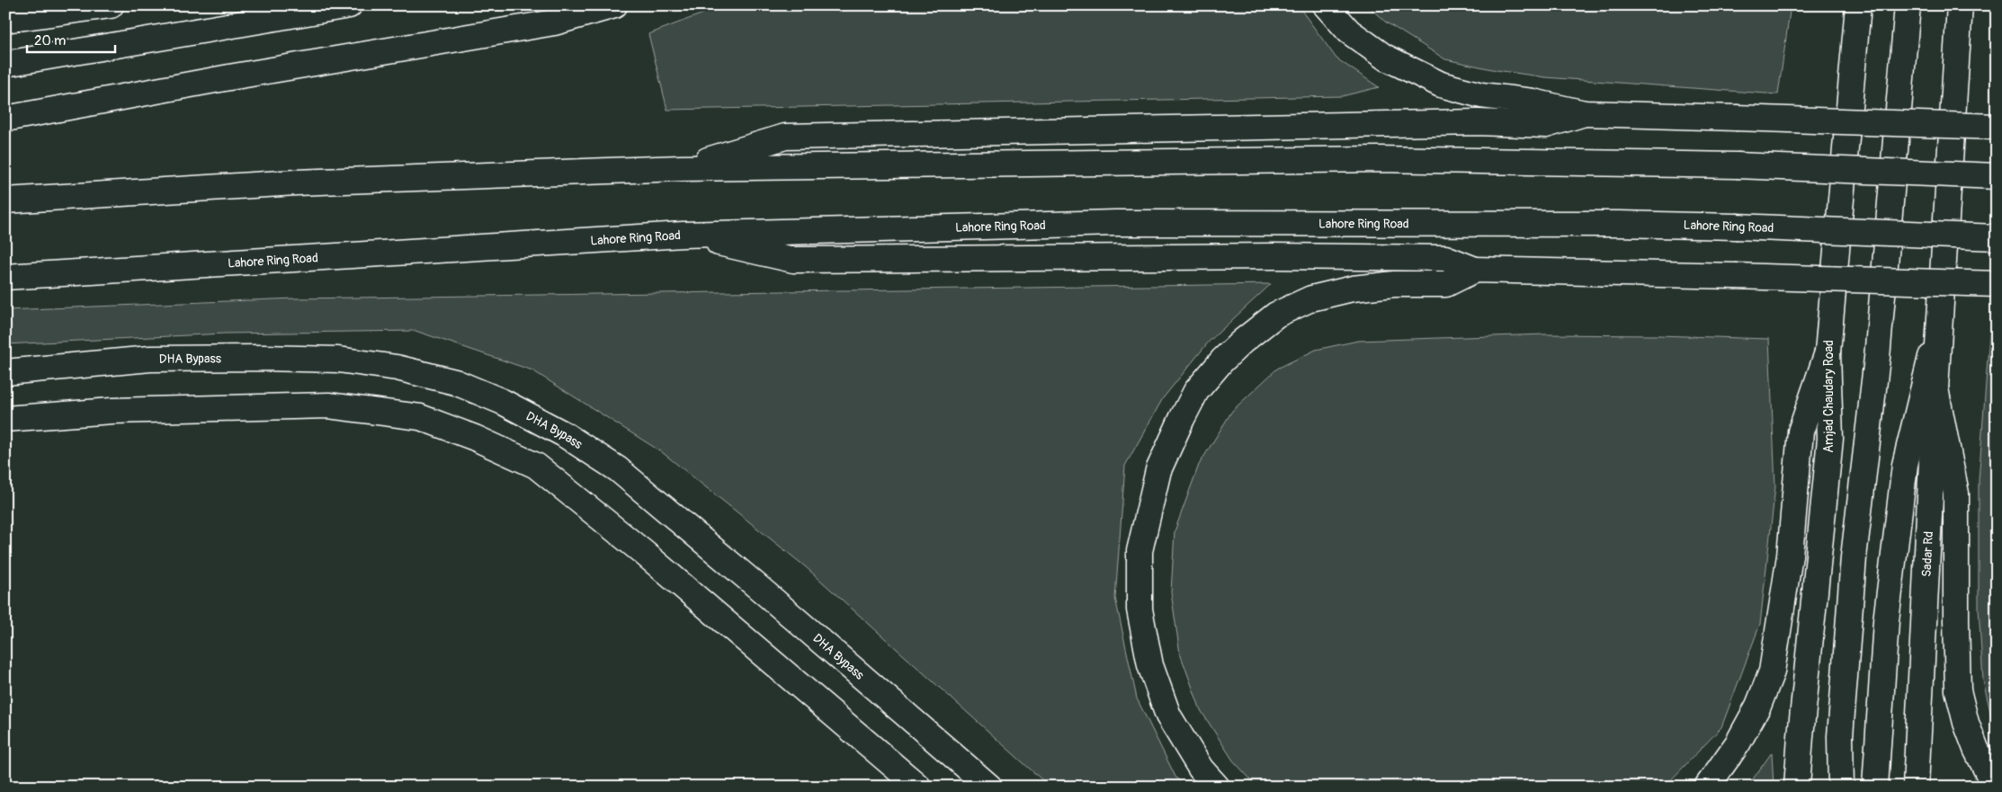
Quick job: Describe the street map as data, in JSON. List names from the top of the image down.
{
  "streets": {
    "main road": [
      "Lahore Ring Road",
      "DHA Bypass",
      "Amjad Chaudary Road",
      "Sadar Rd"
    ]
  },
  "scale_bar": "20 m"
}
